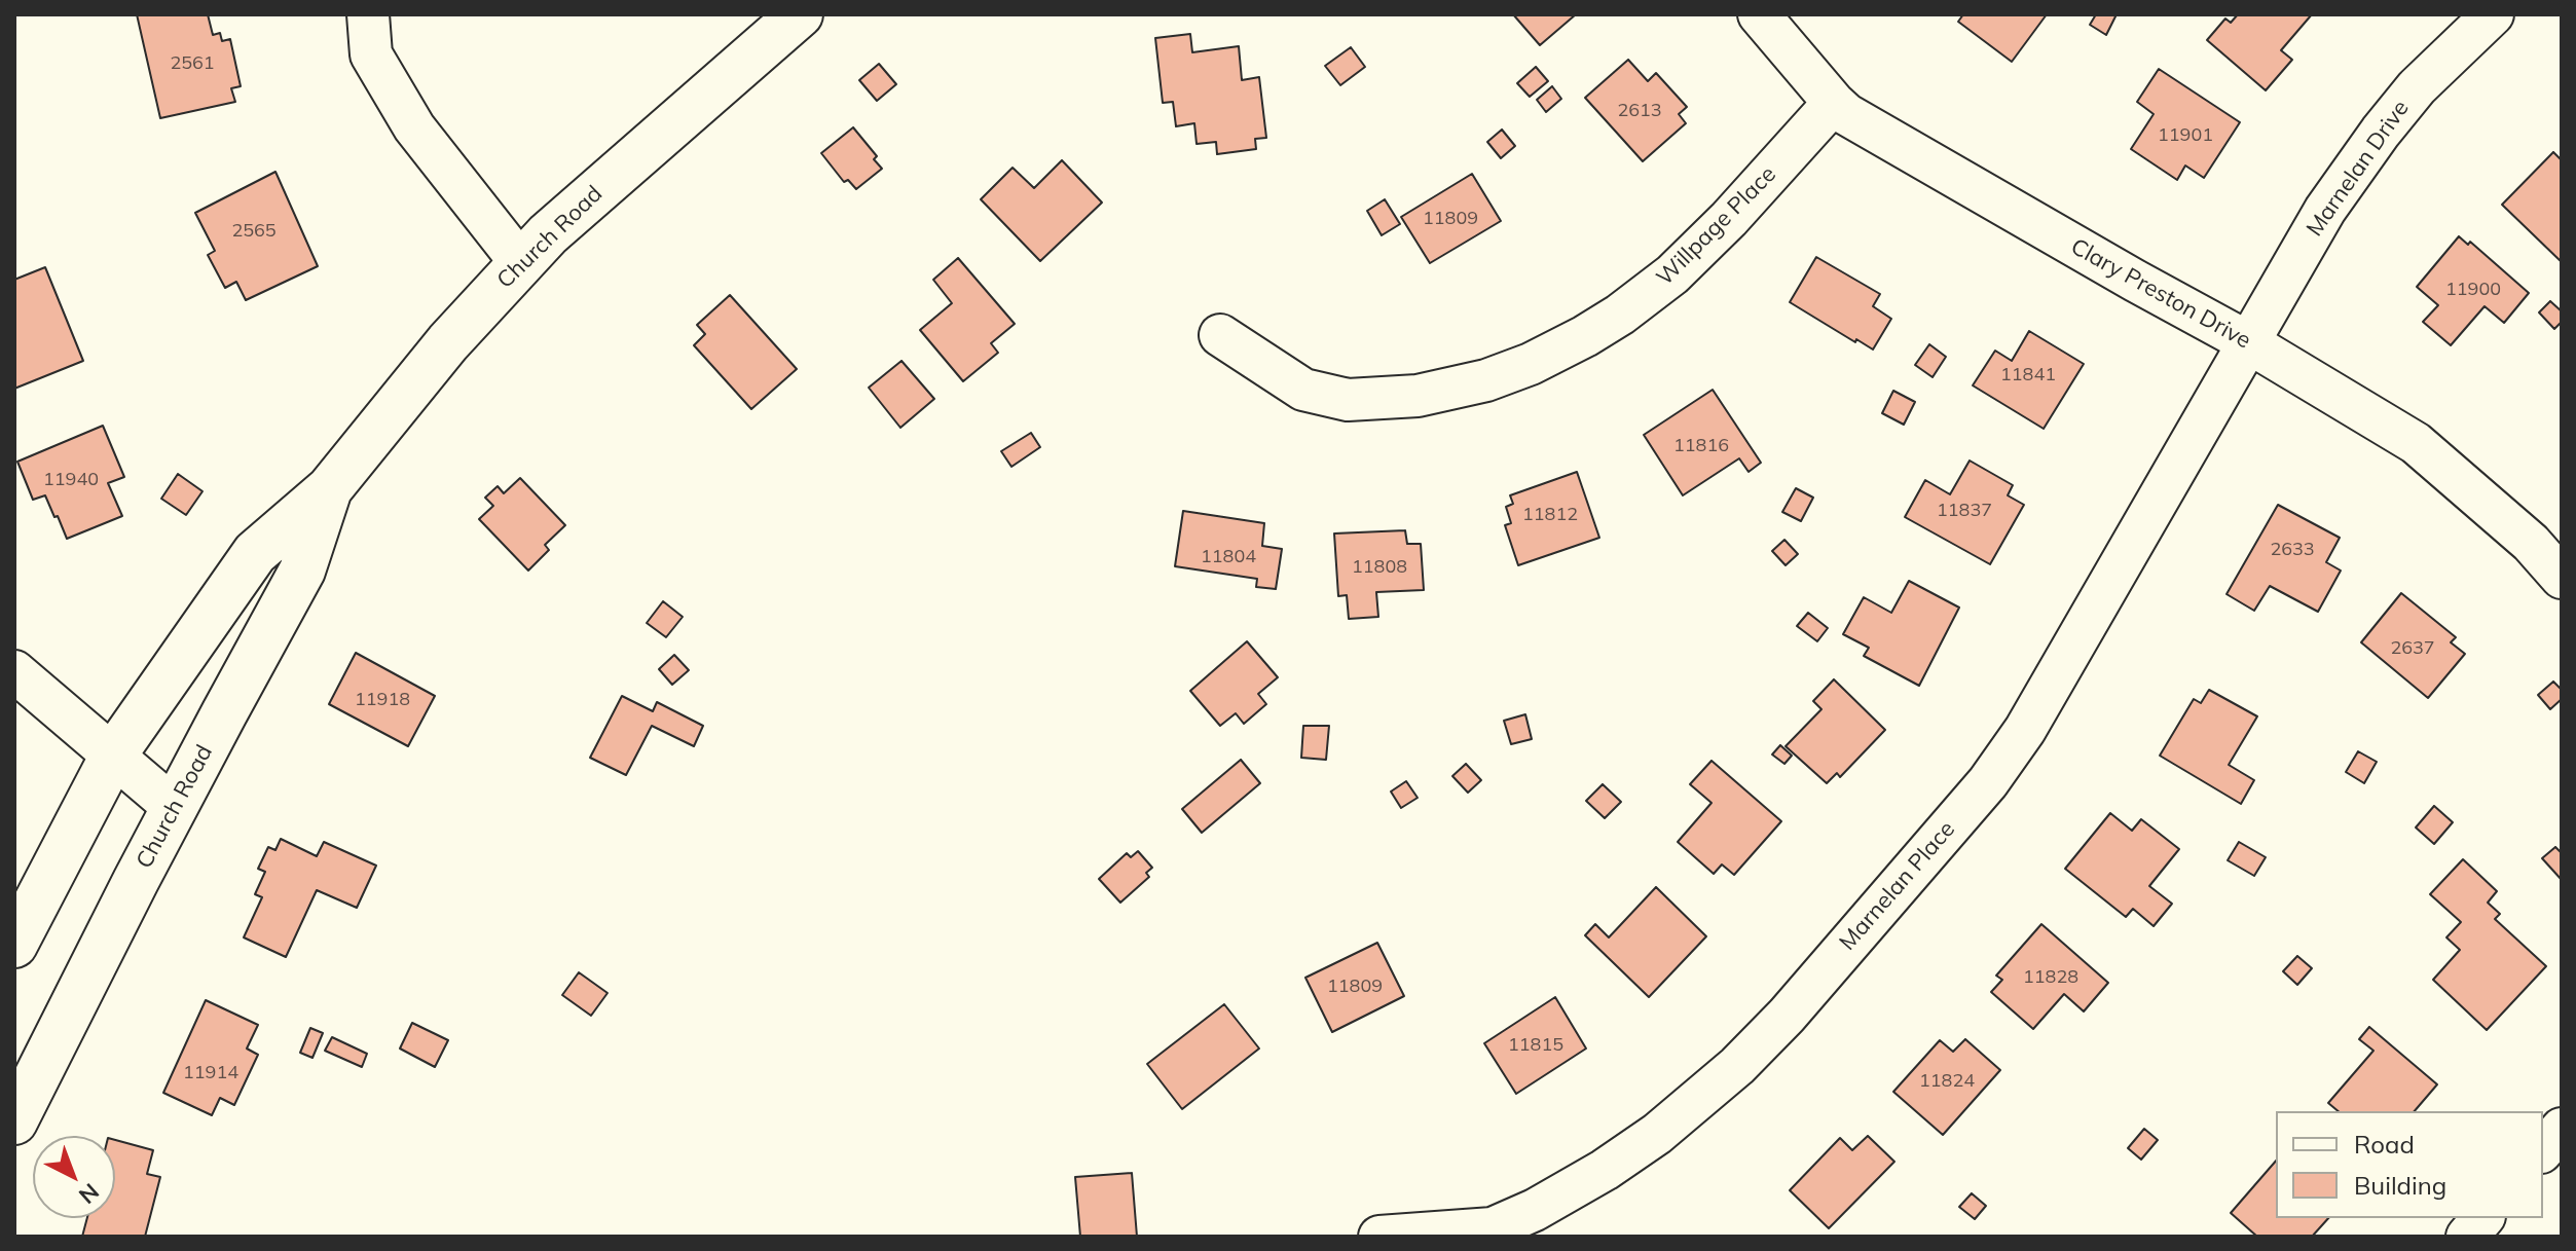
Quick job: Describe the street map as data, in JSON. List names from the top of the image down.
{
  "streets": {
    "main road": ["Church Road"],
    "street": [
      "Marnelan Drive",
      "Willpage Place",
      "Clary Preston Drive",
      "Marnelan Place"
    ]
  },
  "crossings": [
    ["Marnelan Drive", "Clary Preston Drive"],
    ["Marnelan Drive", "Marnelan Place"],
    ["Willpage Place", "Clary Preston Drive"],
    ["Clary Preston Drive", "Marnelan Place"]
  ],
  "house_numbers": [
    "2561",
    "2613",
    "11901",
    "11809",
    "2565",
    "11900",
    "11841",
    "11816",
    "11940",
    "11837",
    "11812",
    "2633",
    "11804",
    "11808",
    "2637",
    "11918",
    "11828",
    "11809",
    "11815",
    "11914",
    "11824"
  ],
  "legend": ["Road", "Building"],
  "north": "bottom right"
}
